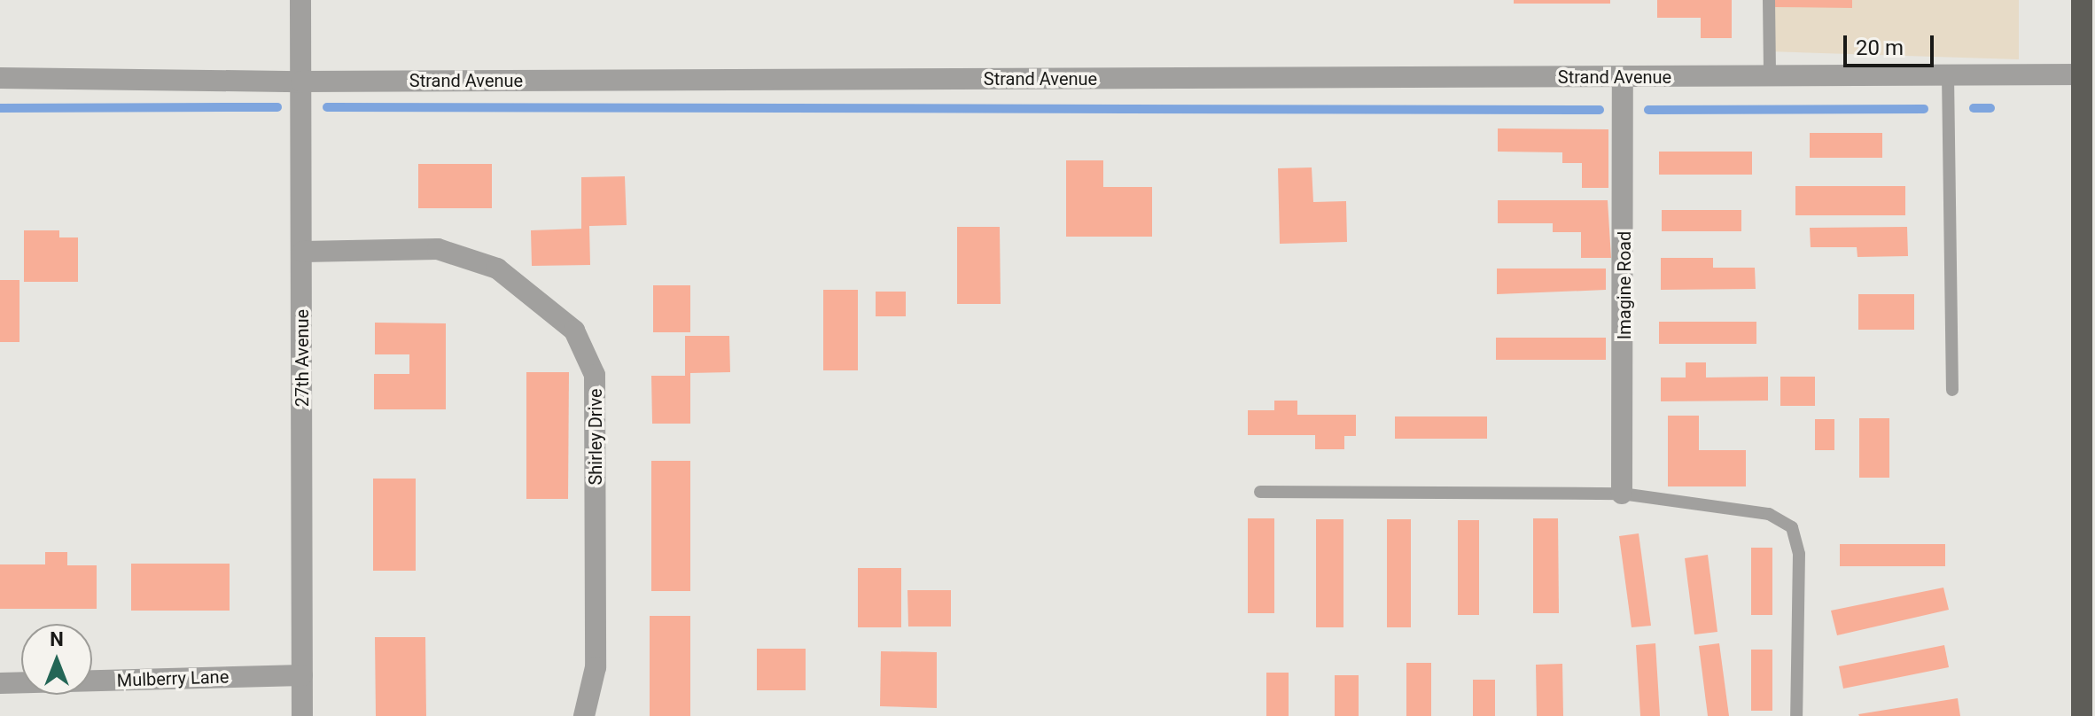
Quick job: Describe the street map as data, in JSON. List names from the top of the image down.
{
  "streets": {
    "street": [
      "Strand Avenue",
      "Imagine Road",
      "27th Avenue",
      "Shirley Drive",
      "Mulberry Lane"
    ]
  },
  "crossings": [
    ["Strand Avenue", "Imagine Road"],
    ["Strand Avenue", "27th Avenue"],
    ["27th Avenue", "Shirley Drive"],
    ["27th Avenue", "Mulberry Lane"]
  ],
  "scale_bar": "20 m",
  "north": "top"
}
